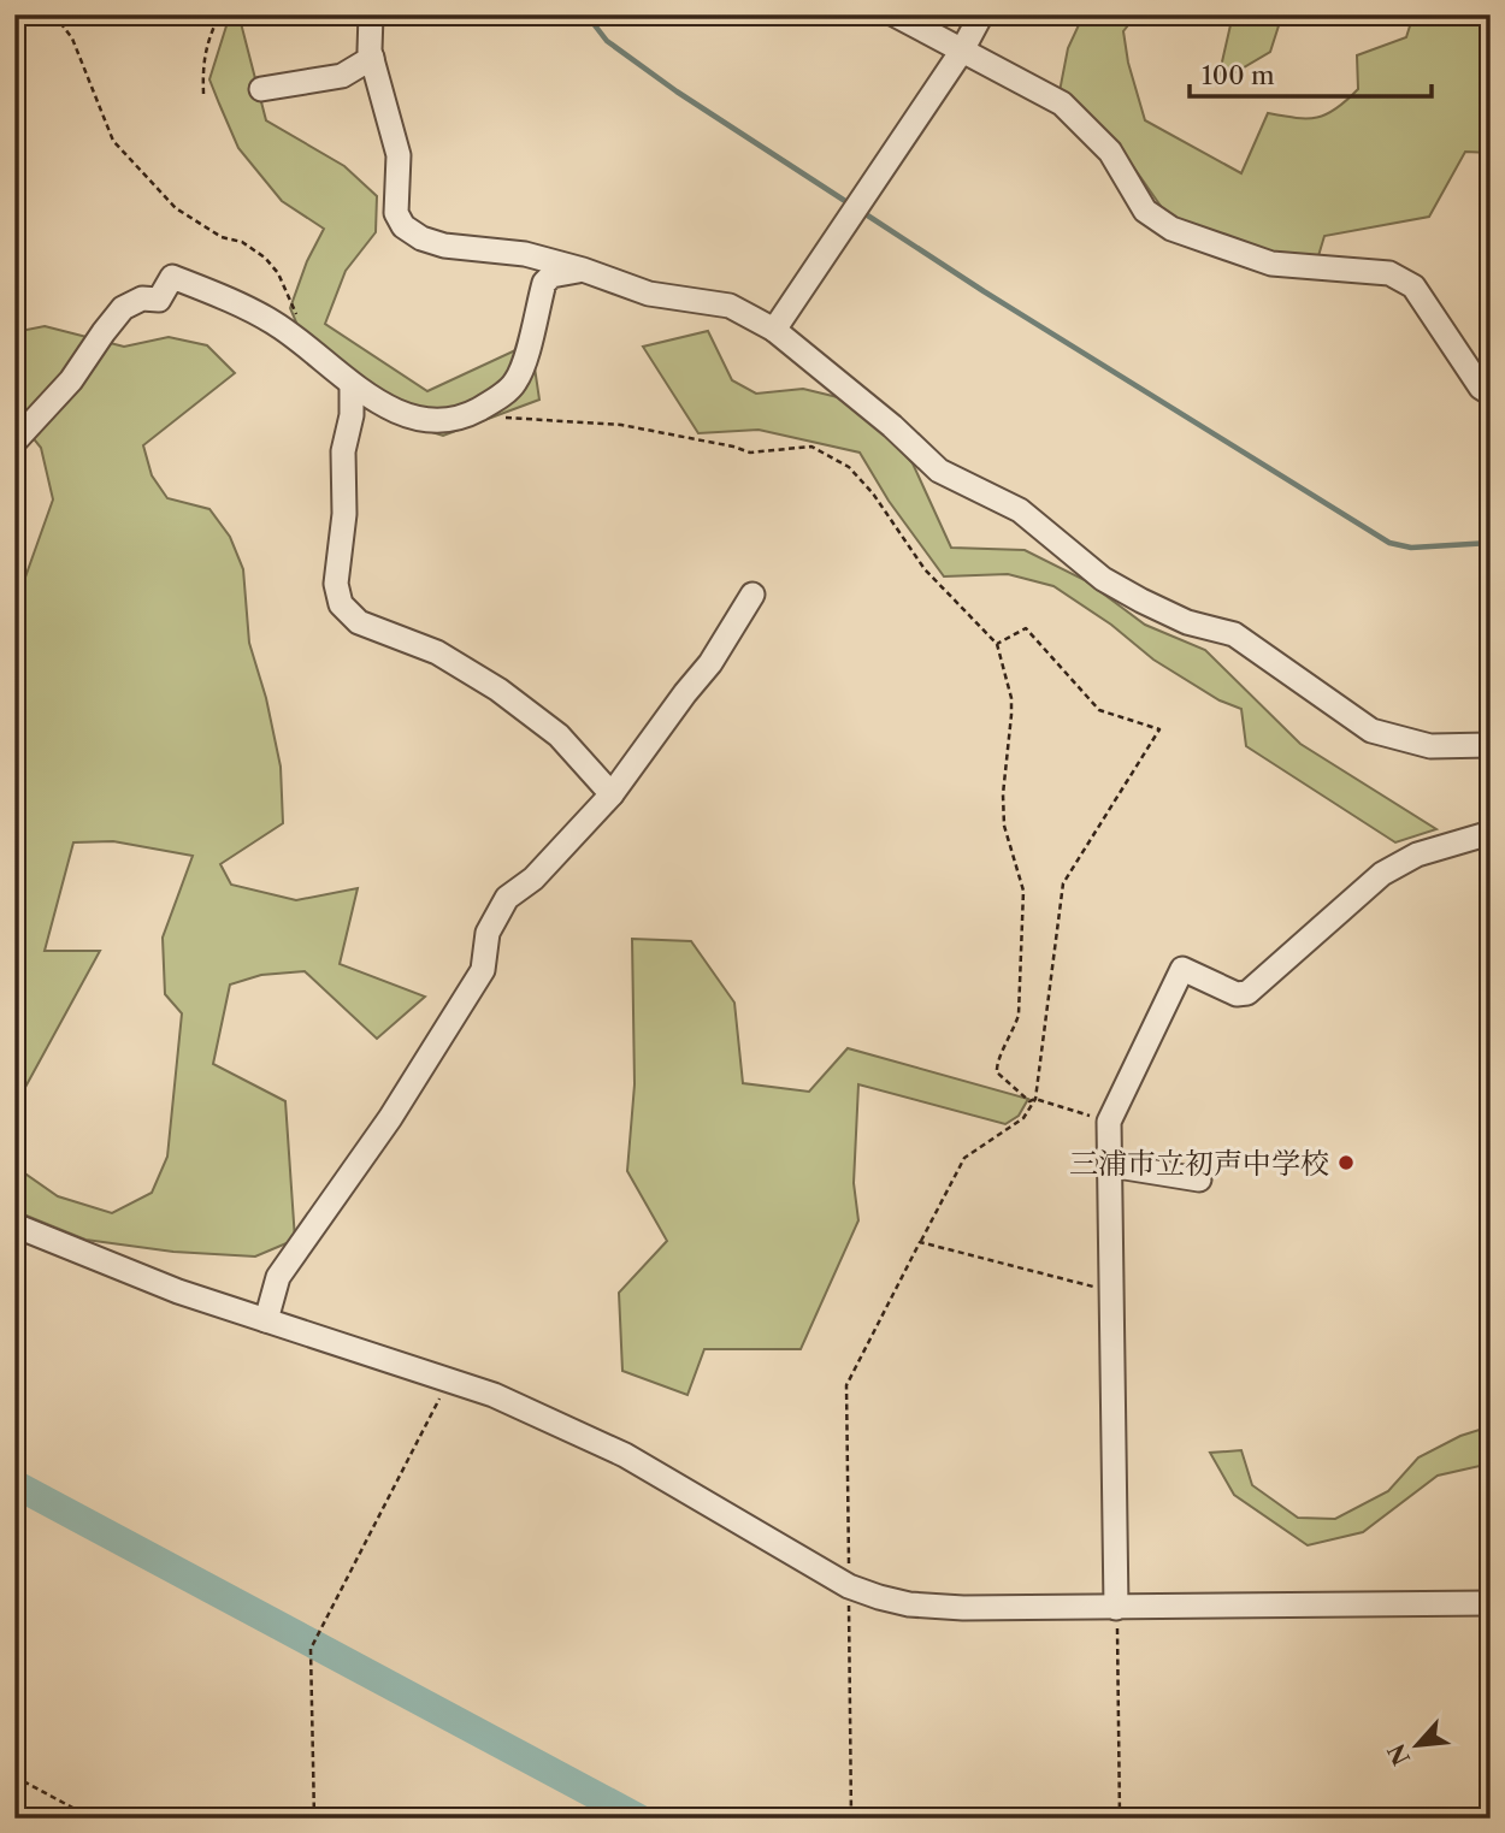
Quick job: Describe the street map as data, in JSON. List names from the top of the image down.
{
  "places": ["三浦市立初声中学校"],
  "scale_bar": "100 m",
  "north": "bottom left"
}
